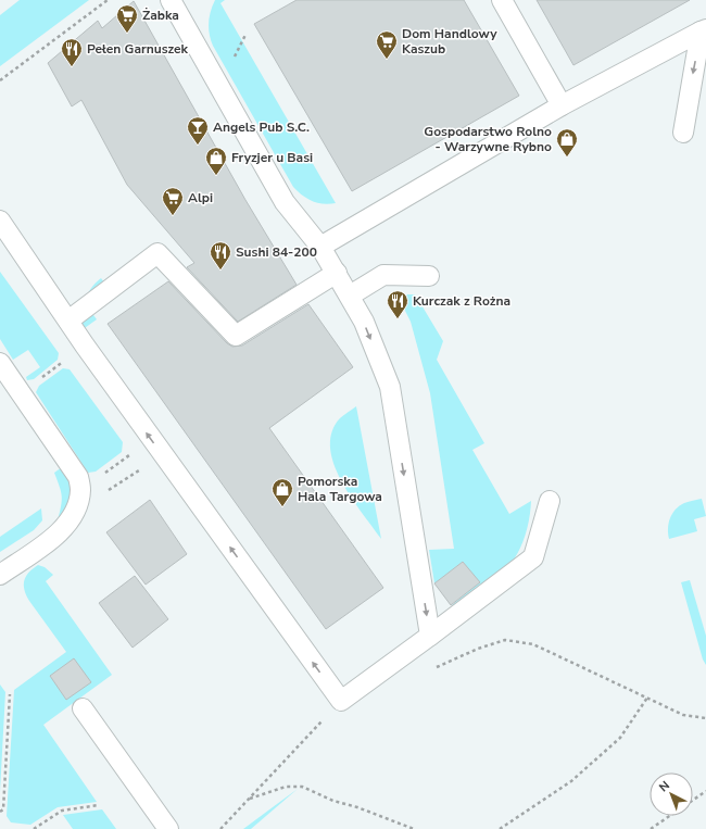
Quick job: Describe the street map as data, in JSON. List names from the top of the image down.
{
  "places": {
    "supermarket": ["Żabka", "Dom Handlowy Kaszub", "Alpi"],
    "restaurant": ["Pełen Garnuszek", "Sushi 84-200", "Kurczak z Rożna"],
    "bar": ["Angels Pub S.C."],
    "shop": ["Gospodarstwo Rolno - Warzywne Rybno", "Fryzjer u Basi", "Pomorska Hala Targowa"]
  },
  "north": "top left"
}
